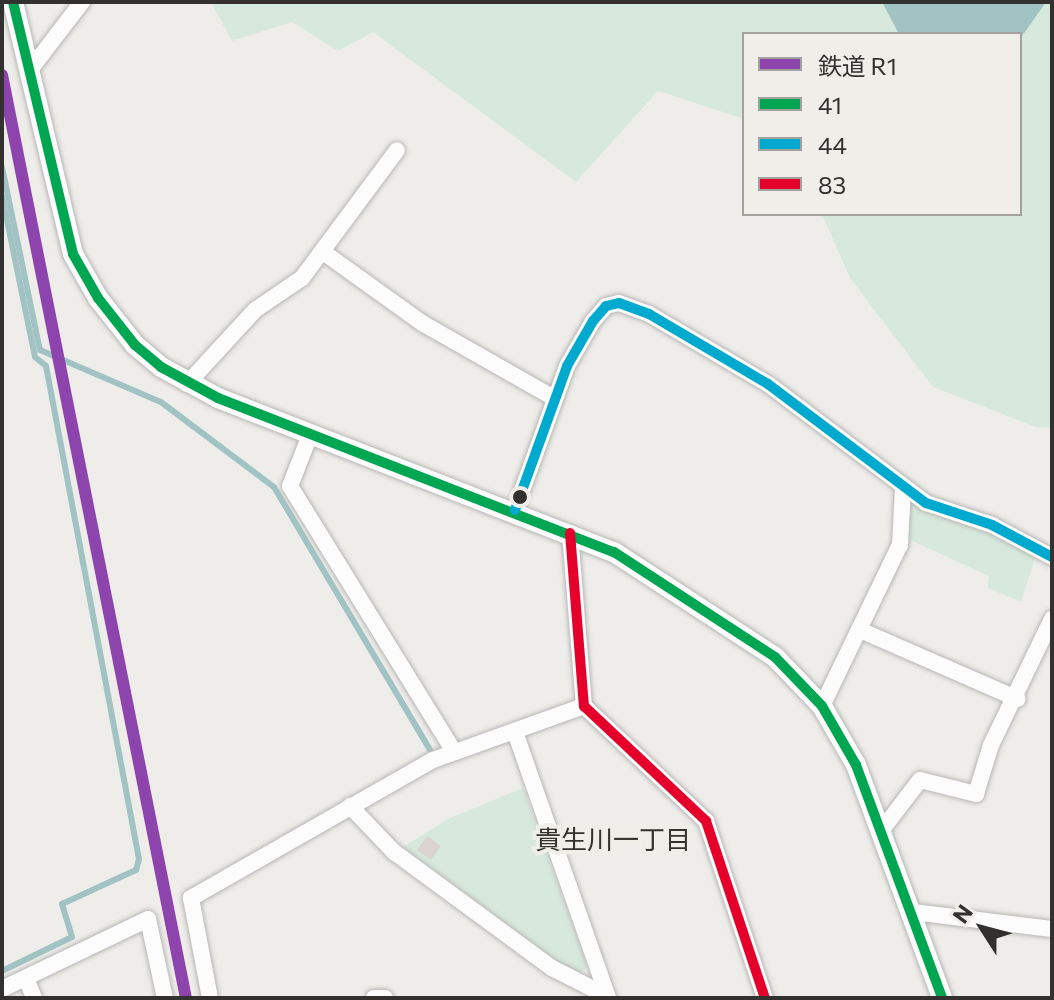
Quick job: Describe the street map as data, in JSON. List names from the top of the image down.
{
  "districts": ["貴生川一丁目"],
  "lines": [
    "transit line 41",
    "rail line R1",
    "transit line 44",
    "transit line 83"
  ],
  "legend": [
    "鉄道 R1",
    "41",
    "44",
    "83"
  ],
  "north": "top left"
}
